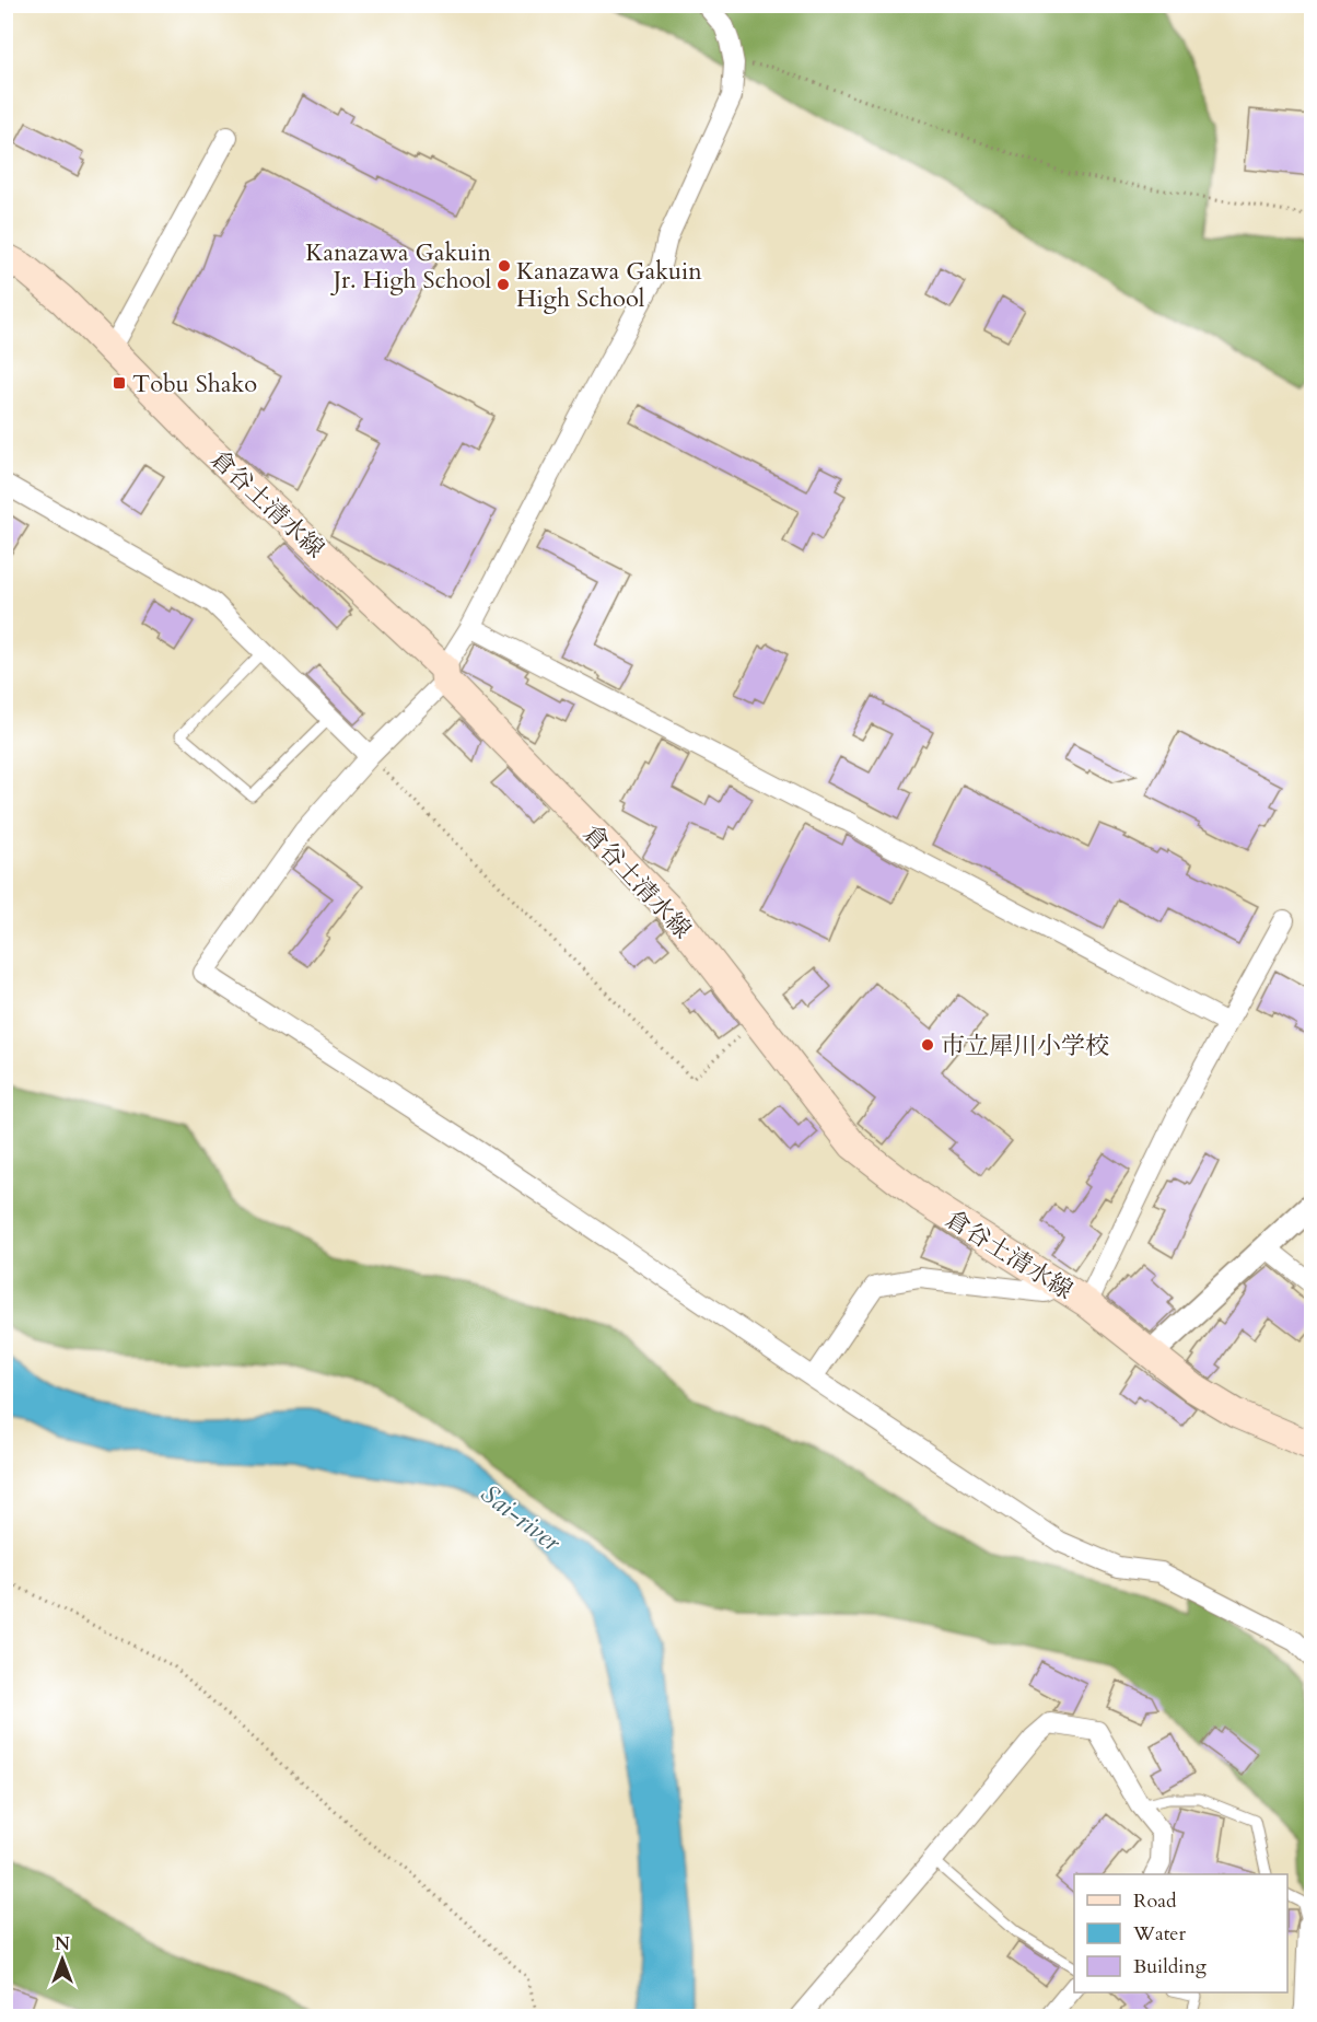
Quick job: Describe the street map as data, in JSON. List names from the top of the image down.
{
  "streets": {
    "main road": ["倉谷土清水線"]
  },
  "water": ["Sai-river"],
  "places": {
    "other": ["Kanazawa Gakuin Jr. High School", "Kanazawa Gakuin High School", "市立犀川小学校"],
    "transit": ["Tobu Shako"]
  },
  "legend": ["Road", "Water", "Building"],
  "north": "top"
}
